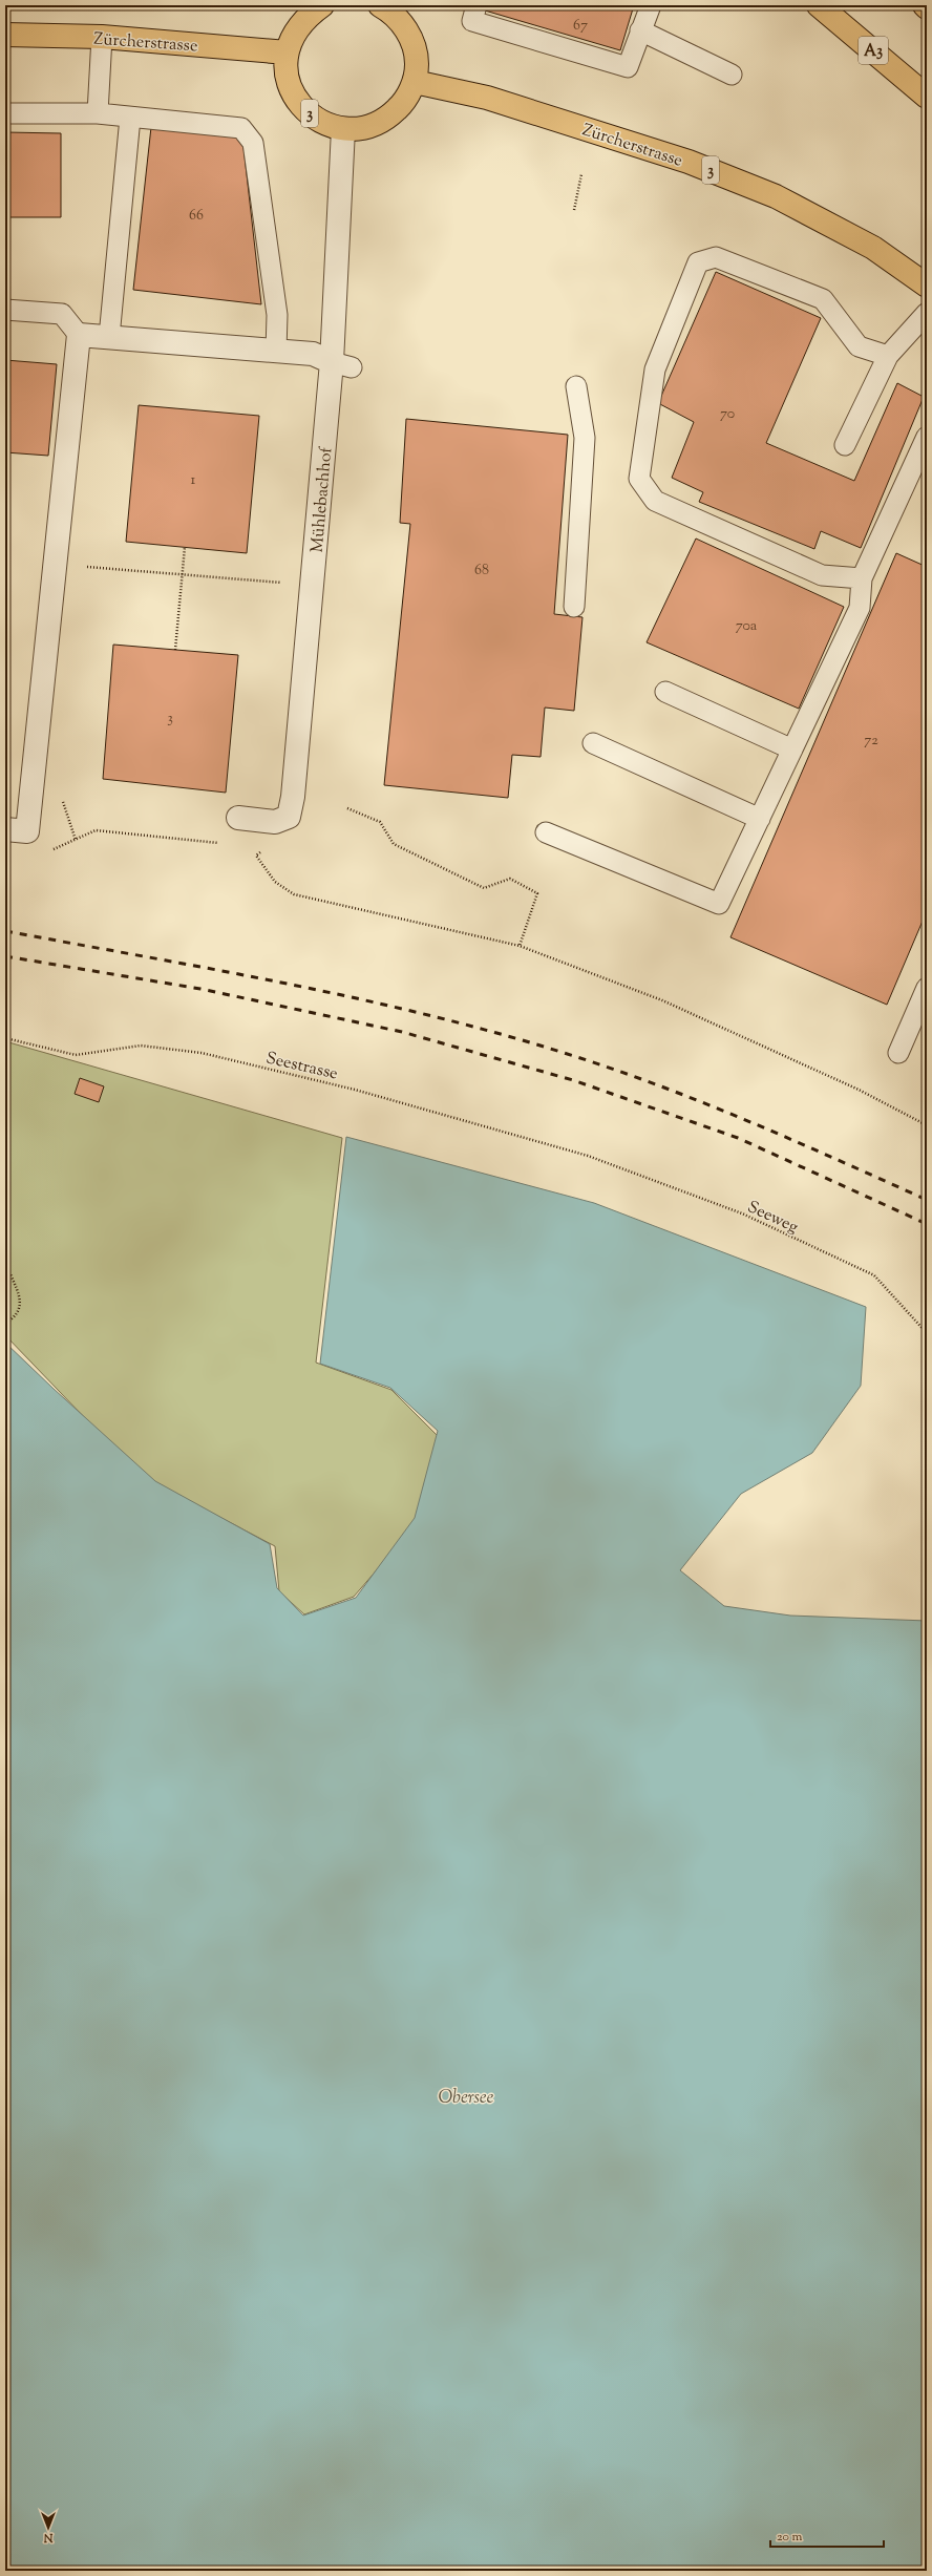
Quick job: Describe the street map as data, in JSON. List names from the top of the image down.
{
  "streets": {
    "main road": ["Zürcherstrasse", "A3", "3"],
    "street": ["Mühlebachhof"],
    "path": ["Seestrasse", "Seeweg"]
  },
  "crossings": [
    ["Zürcherstrasse", "3"],
    ["3", "Mühlebachhof"],
    ["Seestrasse", "Seeweg"]
  ],
  "water": ["Obersee"],
  "house_numbers": [
    "67",
    "66",
    "70",
    "1",
    "68",
    "70a",
    "3",
    "72"
  ],
  "scale_bar": "20 m",
  "north": "bottom"
}
